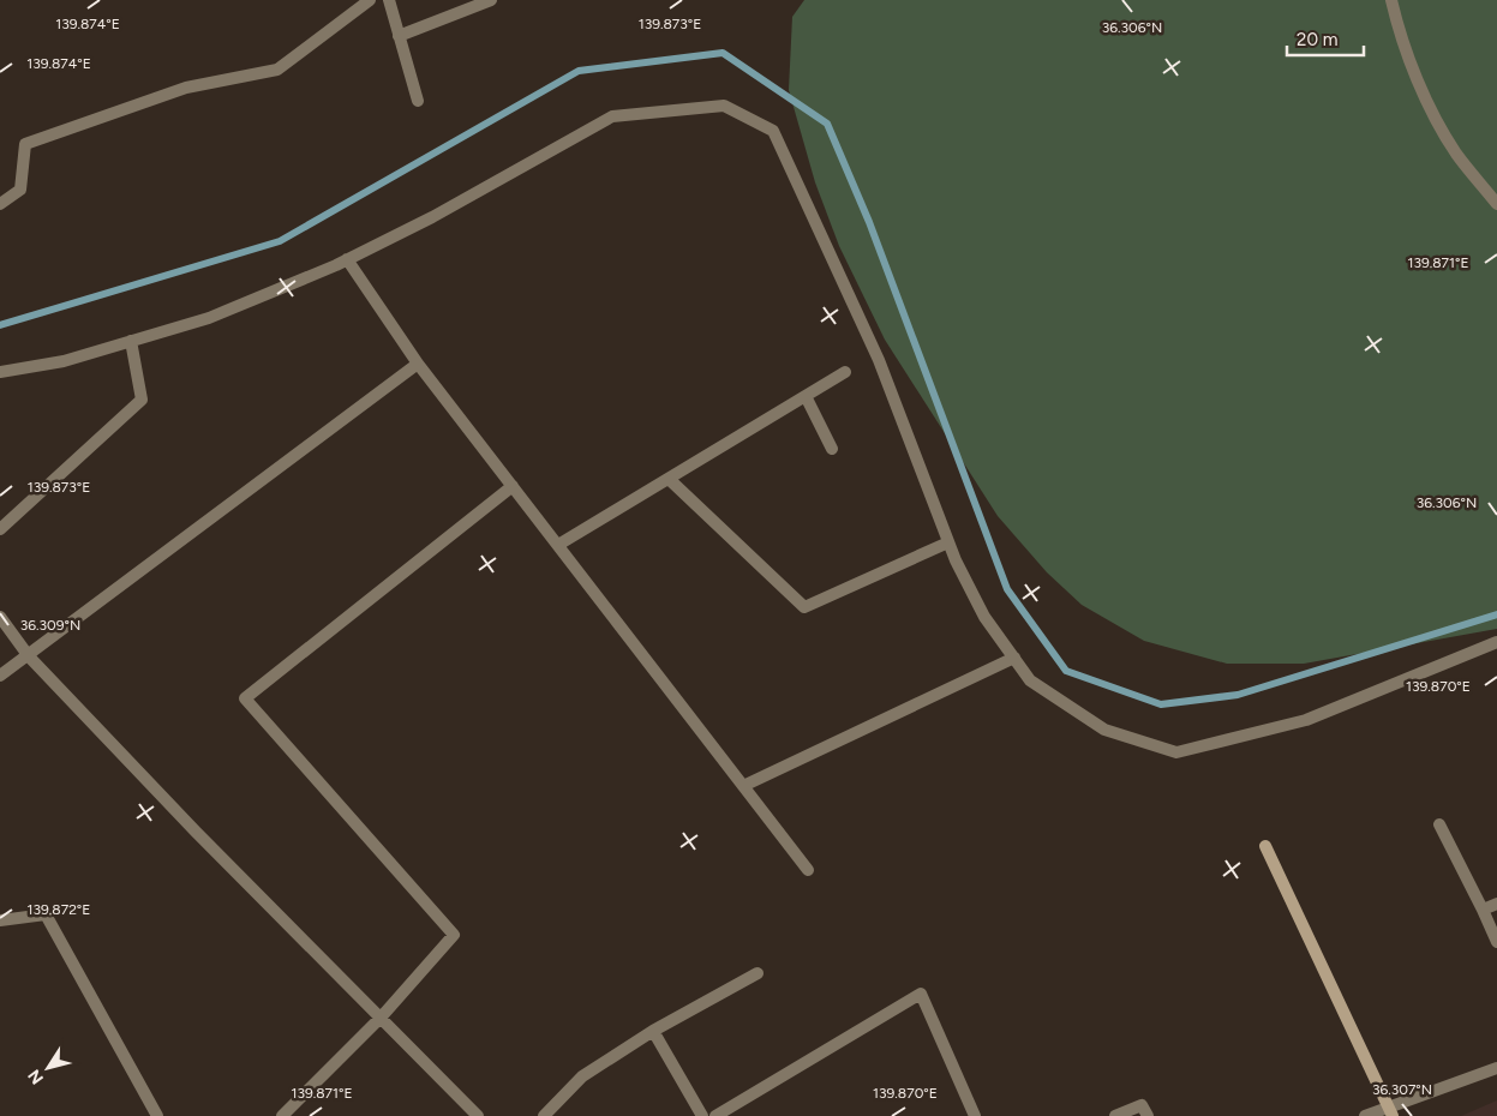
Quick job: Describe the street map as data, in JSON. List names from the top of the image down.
{
  "scale_bar": "20 m",
  "north": "bottom left",
  "coordinates": [
    "139.873°E",
    "139.874°E",
    "36.306°N",
    "139.871°E",
    "36.309°N",
    "139.870°E",
    "139.872°E",
    "36.307°N"
  ]
}
